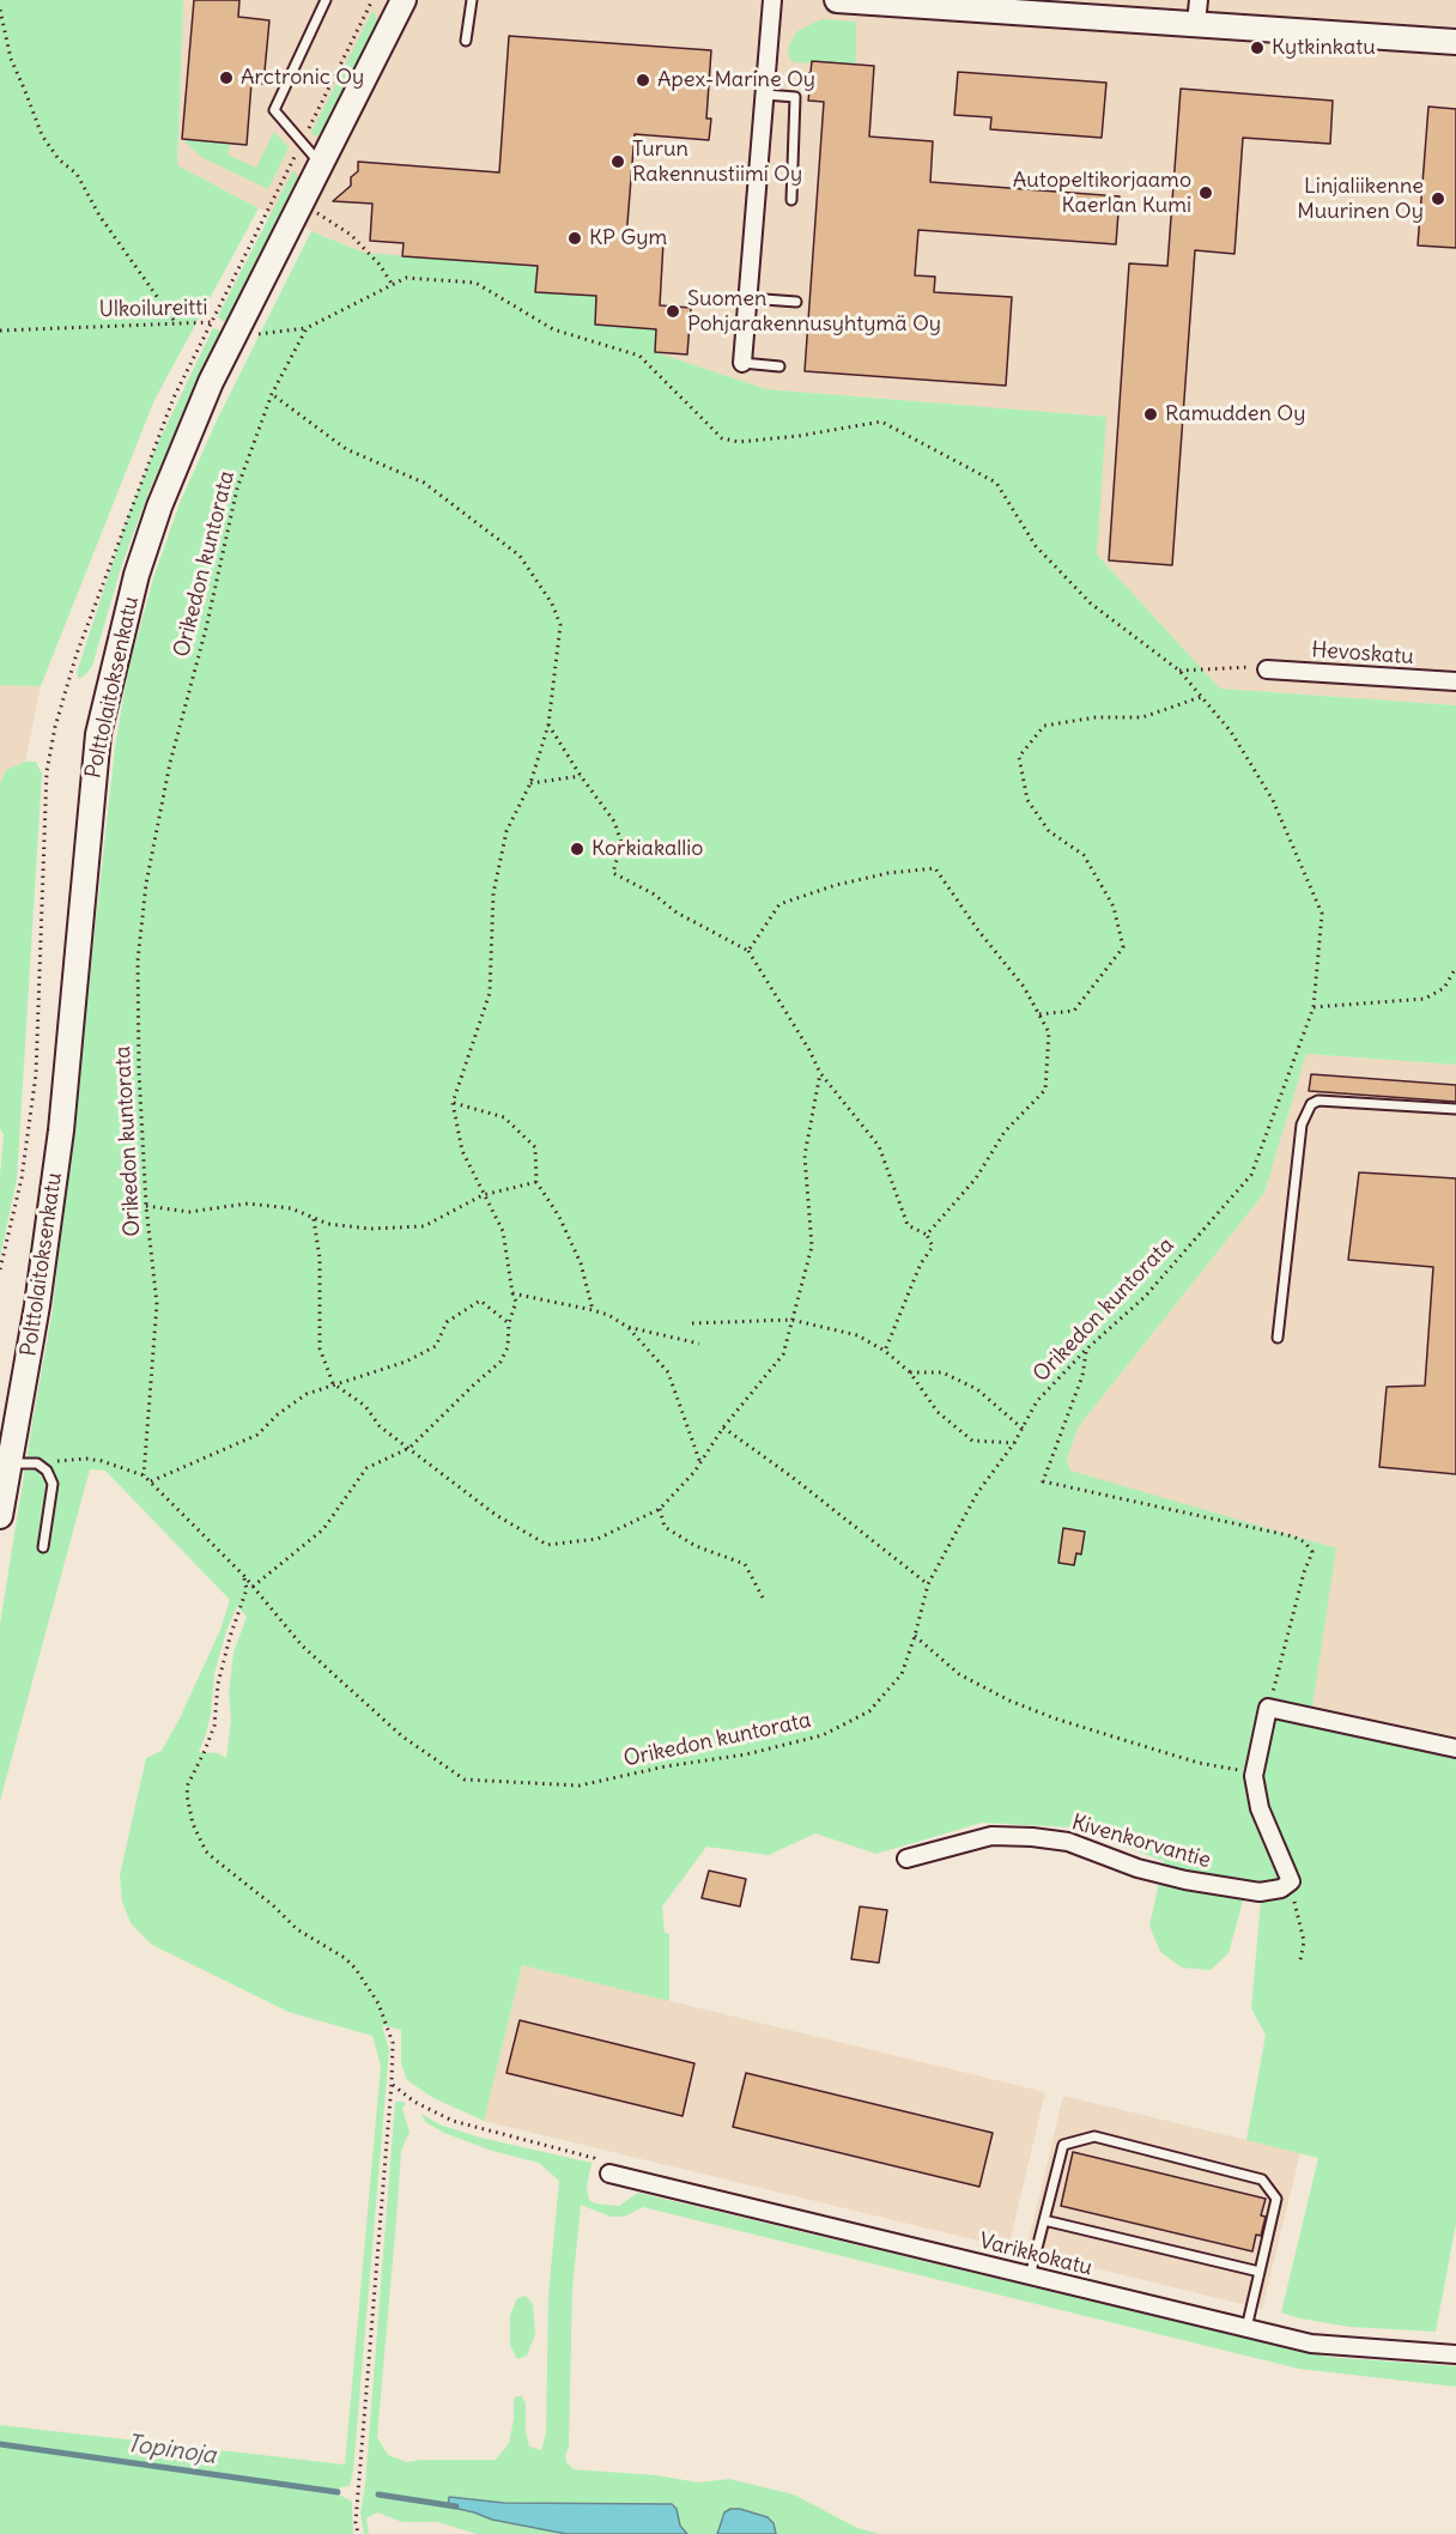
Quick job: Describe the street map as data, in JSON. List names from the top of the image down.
{
  "streets": {
    "street": [
      "Hevoskatu",
      "Polttolaitoksenkatu",
      "Kivenkorvantie",
      "Varikkokatu"
    ],
    "path": ["Ulkoilureitti", "Orikedon kuntorata"]
  },
  "crossings": [
    ["Ulkoilureitti", "Orikedon kuntorata"],
    ["Ulkoilureitti", "Polttolaitoksenkatu"]
  ],
  "water": ["Topinoja"],
  "places": [
    "Kytkinkatu",
    "Arctronic Oy",
    "Apex-Marine Oy",
    "Turun Rakennustiimi Oy",
    "Autopeltikorjaamo Kaerlan Kumi",
    "Linjaliikenne Muurinen Oy",
    "KP Gym",
    "Suomen Pohjarakennusyhtymä Oy",
    "Ramudden Oy",
    "Korkiakallio"
  ]
}
